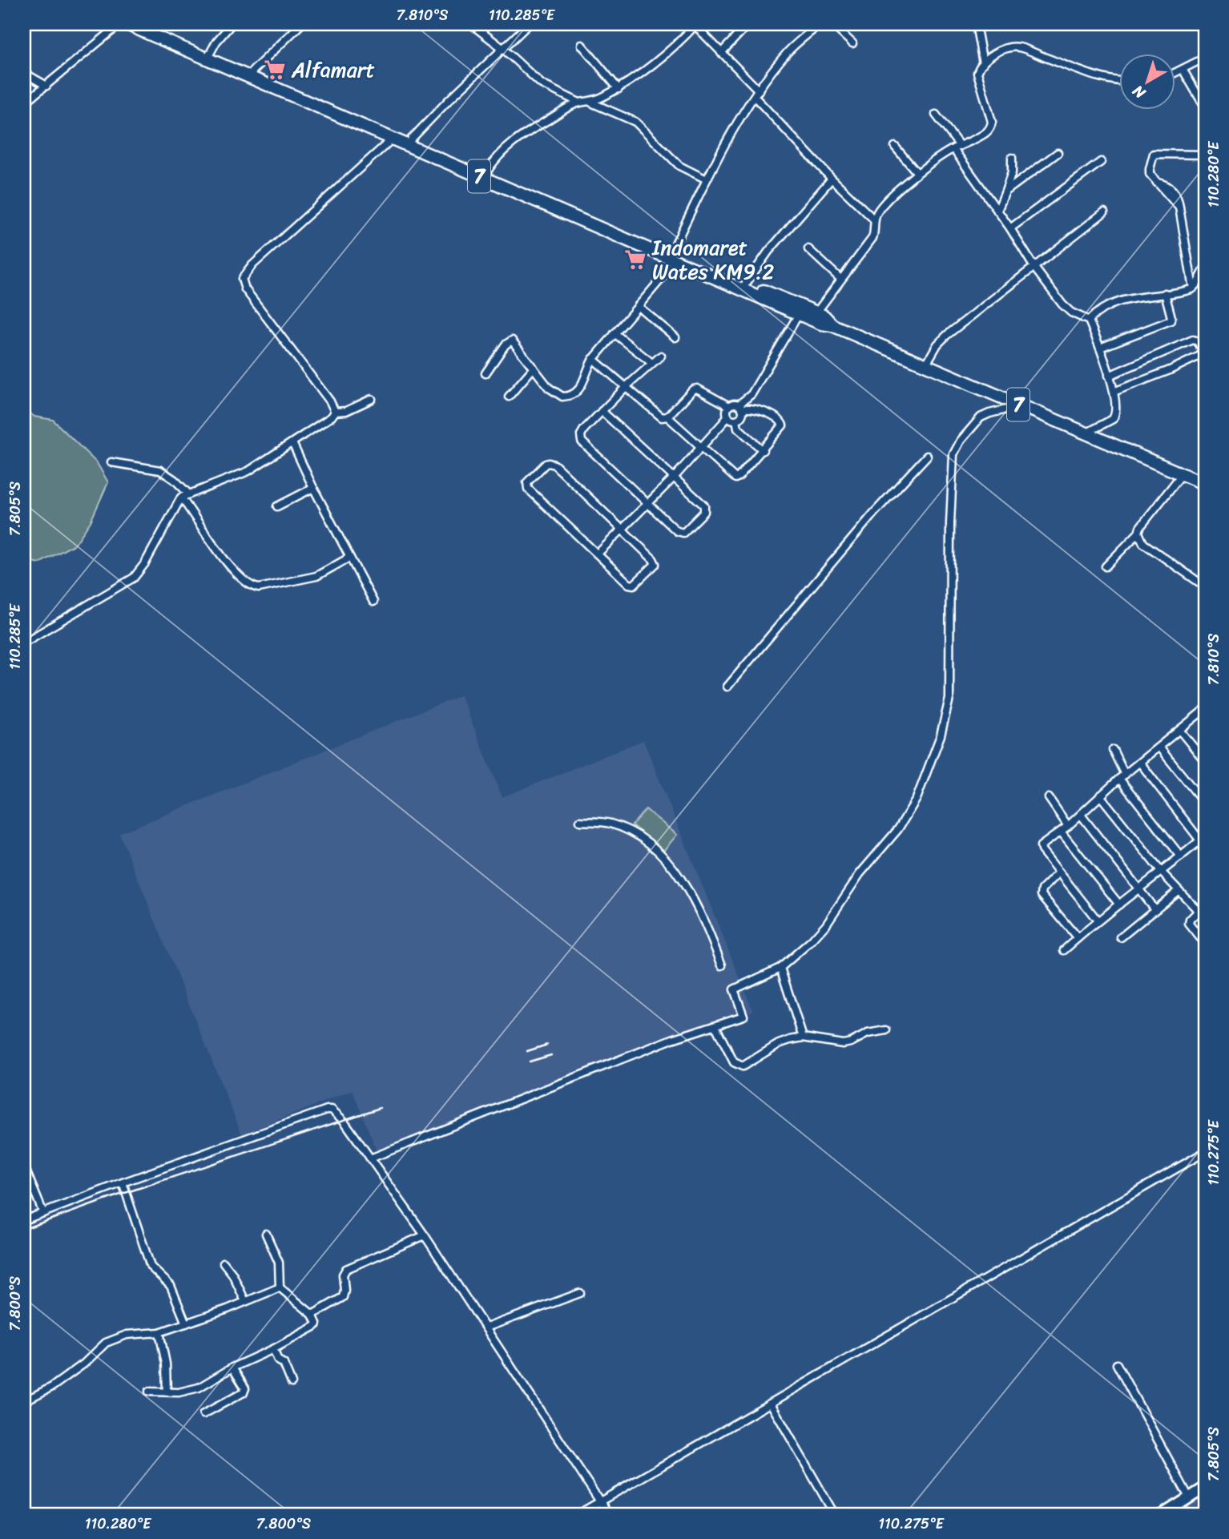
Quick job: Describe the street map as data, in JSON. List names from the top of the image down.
{
  "streets": {
    "highway": ["7"]
  },
  "places": {
    "supermarket": ["Alfamart", "Indomaret Wates KM9.2"]
  },
  "north": "bottom left",
  "coordinates": [
    "7.810°S",
    "110.285°E",
    "110.280°E",
    "7.805°S",
    "110.275°E",
    "7.800°S"
  ]
}
